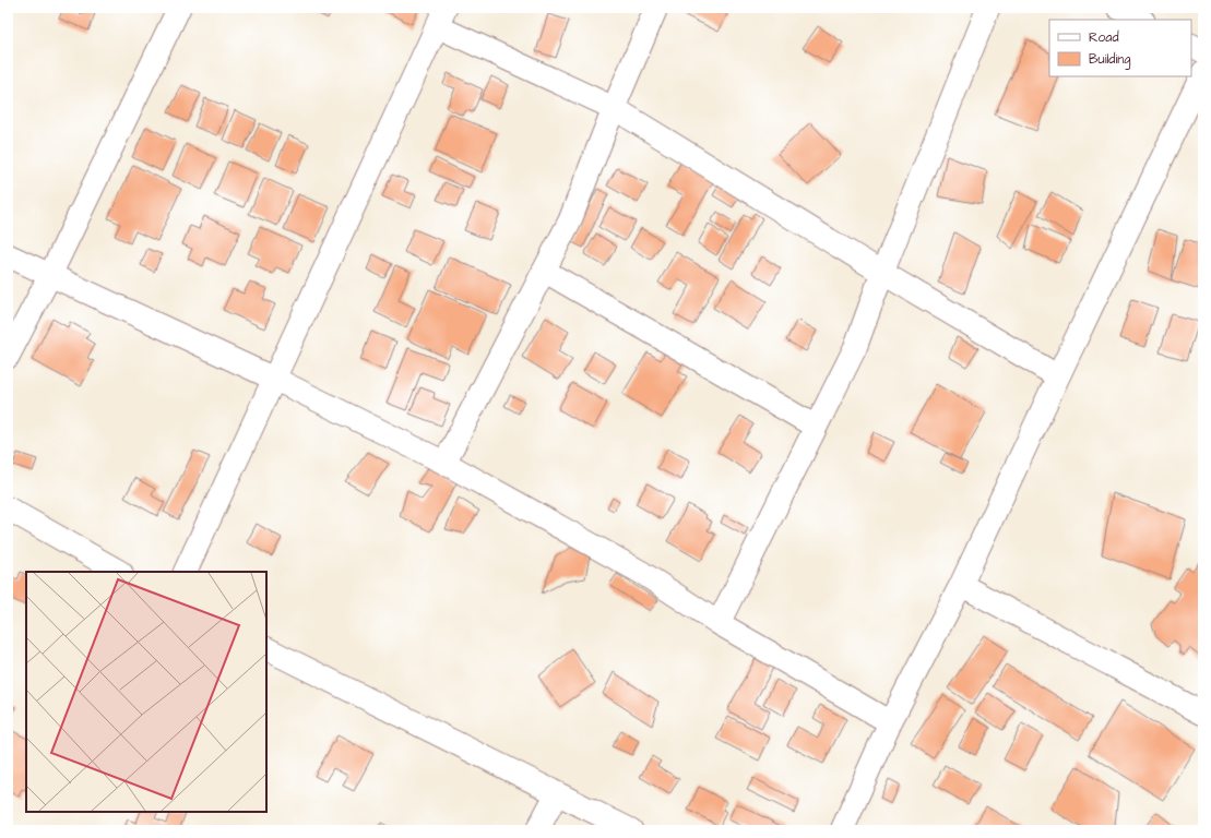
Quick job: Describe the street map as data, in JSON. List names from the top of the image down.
{
  "legend": ["Road", "Building"]
}
